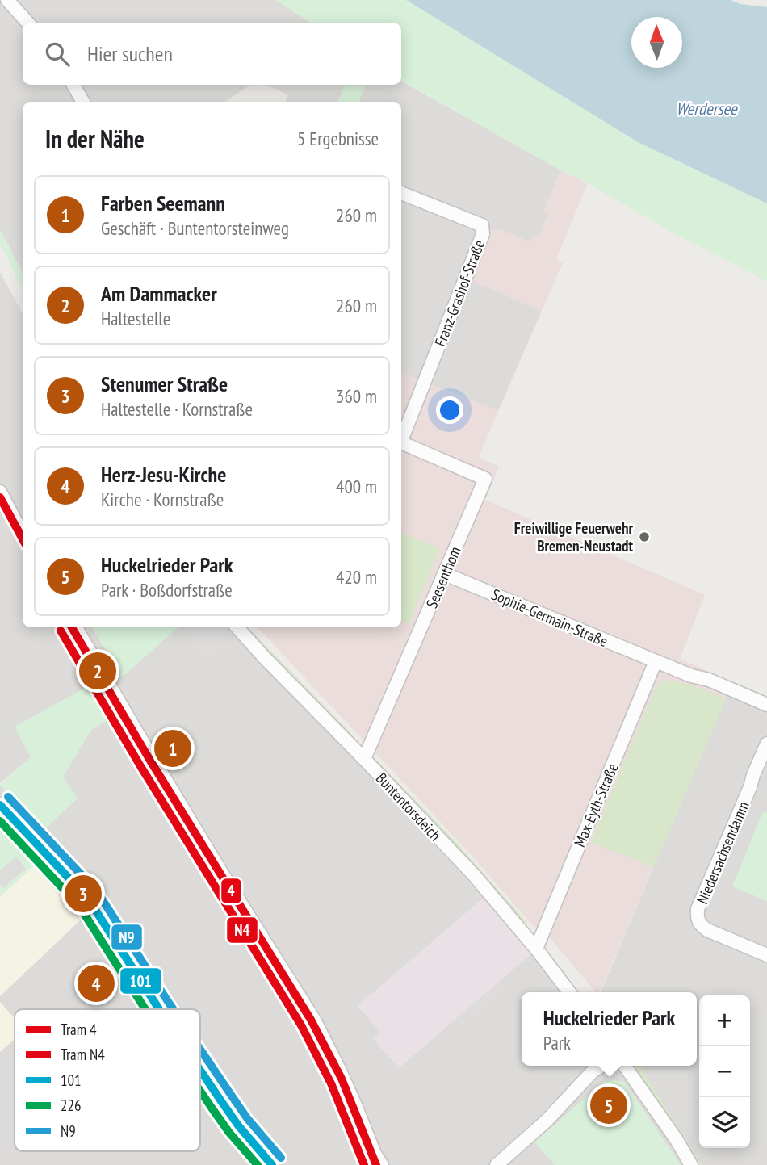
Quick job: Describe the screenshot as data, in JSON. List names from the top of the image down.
{
  "streets": {
    "street": [
      "Franz-Grashof-Straße",
      "Seesenthom",
      "Sophie-Germain-Straße",
      "Max-Eyth-Straße",
      "Buntentorsdeich",
      "Niedersachsendamm"
    ]
  },
  "crossings": [
    ["Seesenthom", "Sophie-Germain-Straße"],
    ["Seesenthom", "Buntentorsdeich"],
    ["Sophie-Germain-Straße", "Max-Eyth-Straße"],
    ["Max-Eyth-Straße", "Buntentorsdeich"]
  ],
  "water": ["Werdersee"],
  "places": ["Freiwillige Feuerwehr Bremen-Neustadt"],
  "lines": [
    "tram line 4",
    "tram line N4",
    "transit line N9",
    "transit line 101",
    "transit line 226"
  ],
  "legend": [
    "Tram 4",
    "Tram N4",
    "101",
    "226",
    "N9"
  ],
  "north": "top",
  "page": {
    "search": "Hier suchen",
    "heading": ["In der Nähe", "5 Ergebnisse"],
    "list": [
      {
        "mark": "1",
        "name": "Farben Seemann",
        "note": "Geschäft · Buntentorsteinweg",
        "value": "260 m"
      },
      {
        "mark": "2",
        "name": "Am Dammacker",
        "note": "Haltestelle",
        "value": "260 m"
      },
      {
        "mark": "3",
        "name": "Stenumer Straße",
        "note": "Haltestelle · Kornstraße",
        "value": "360 m"
      },
      {
        "mark": "4",
        "name": "Herz-Jesu-Kirche",
        "note": "Kirche · Kornstraße",
        "value": "400 m"
      },
      {
        "mark": "5",
        "name": "Huckelrieder Park",
        "note": "Park · Boßdorfstraße",
        "value": "420 m"
      }
    ],
    "pins": [
      "2",
      "1",
      "3",
      "4",
      "5"
    ],
    "popup": ["Huckelrieder Park", "Park"],
    "map_buttons": ["+", "−"]
  }
}
